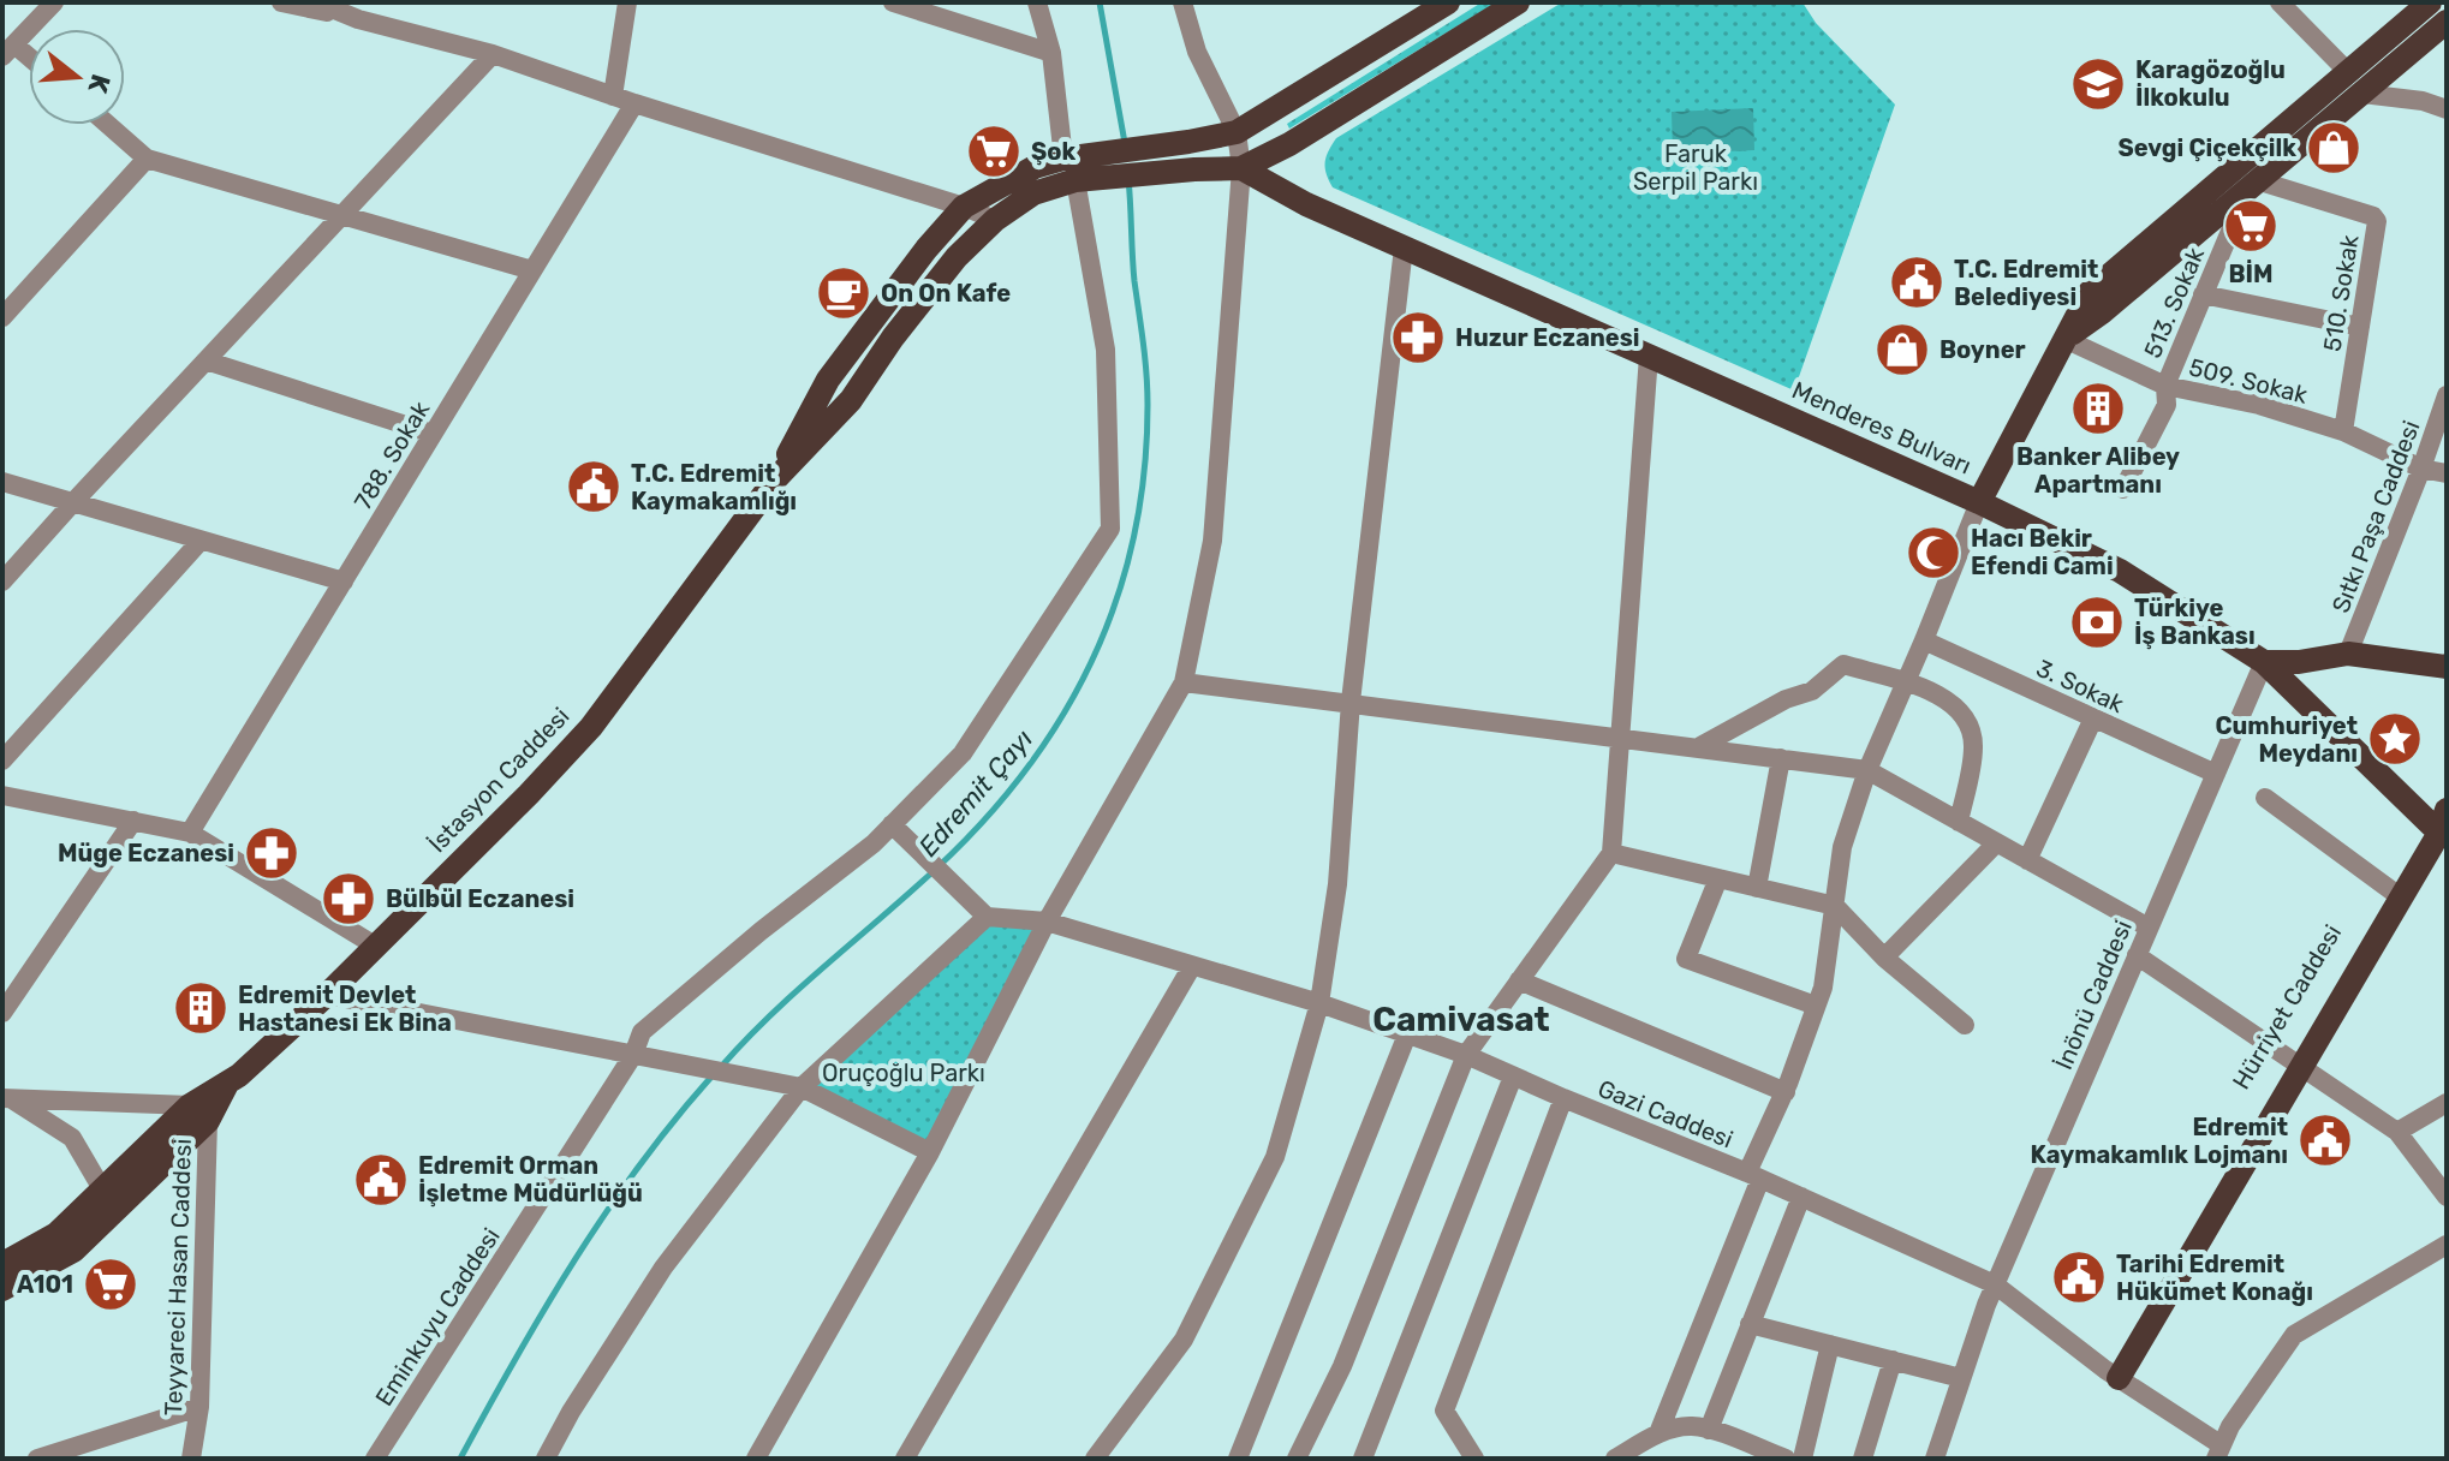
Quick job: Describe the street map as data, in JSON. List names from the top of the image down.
{
  "streets": {
    "main road": ["Menderes Bulvarı", "İstasyon Caddesi", "Hürriyet Caddesi"],
    "street": [
      "510. Sokak",
      "513. Sokak",
      "509. Sokak",
      "788. Sokak",
      "Sıtkı Paşa Caddesi",
      "3. Sokak",
      "İnönü Caddesi",
      "Gazi Caddesi",
      "Teyyareci Hasan Caddesi",
      "Eminkuyu Caddesi"
    ]
  },
  "crossings": [
    ["510. Sokak", "513. Sokak"],
    ["510. Sokak", "509. Sokak"],
    ["513. Sokak", "509. Sokak"],
    ["509. Sokak", "Sıtkı Paşa Caddesi"],
    ["Menderes Bulvarı", "İnönü Caddesi"],
    ["Menderes Bulvarı", "Hürriyet Caddesi"],
    ["3. Sokak", "İnönü Caddesi"],
    ["İstasyon Caddesi", "Teyyareci Hasan Caddesi"],
    ["İstasyon Caddesi", "Eminkuyu Caddesi"],
    ["İnönü Caddesi", "Gazi Caddesi"],
    ["Hürriyet Caddesi", "Gazi Caddesi"]
  ],
  "districts": ["Camivasat"],
  "water": ["Edremit Çayı"],
  "parks": ["Faruk Serpil Parkı", "Oruçoğlu Parkı"],
  "places": {
    "school or university": ["Karagözoğlu İlkokulu"],
    "shop": ["Sevgi Çiçekçilk", "Boyner"],
    "supermarket": ["Şok", "BİM", "A101"],
    "public building": [
      "T.C. Edremit Belediyesi",
      "T.C. Edremit Kaymakamlığı",
      "Edremit Kaymakamlık Lojmanı",
      "Edremit Orman İşletme Müdürlüğü",
      "Tarihi Edremit Hükümet Konağı"
    ],
    "cafe": ["On On Kafe"],
    "pharmacy": ["Huzur Eczanesi", "Müge Eczanesi", "Bülbül Eczanesi"],
    "building": ["Banker Alibey Apartmanı", "Edremit Devlet Hastanesi Ek Bina"],
    "mosque": ["Hacı Bekir Efendi Cami"],
    "bank": ["Türkiye İş Bankası"],
    "place": ["Cumhuriyet Meydanı"]
  },
  "north": "right"
}
